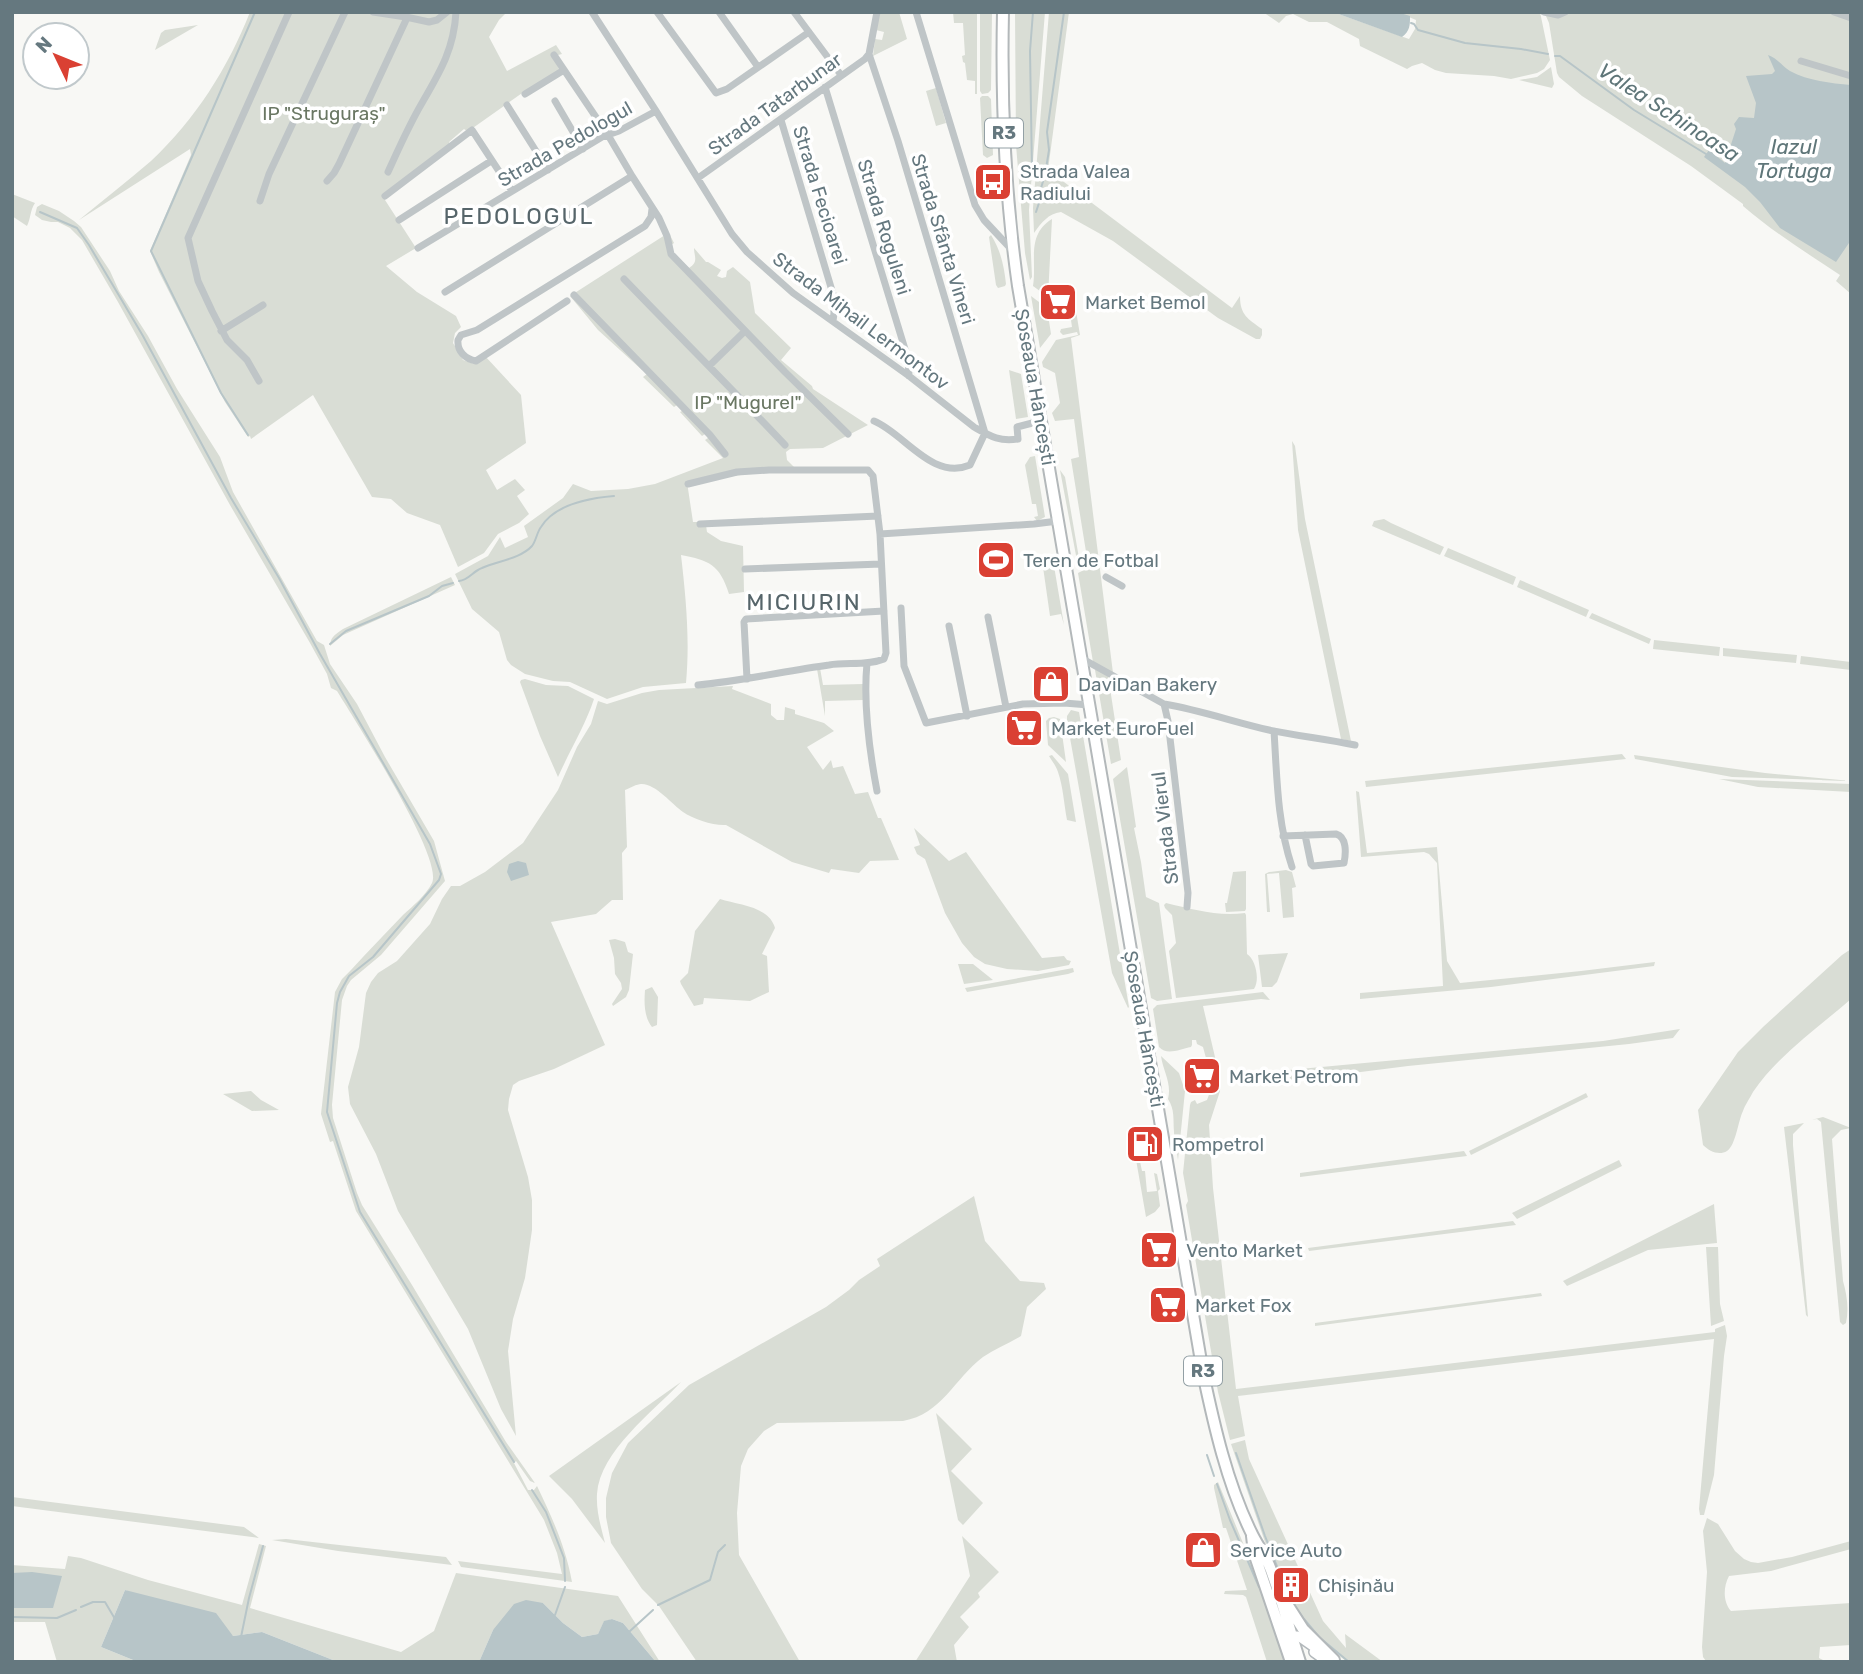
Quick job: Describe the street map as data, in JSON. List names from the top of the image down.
{
  "streets": {
    "highway": ["R3", "Șoseaua Hâncești"],
    "street": [
      "Strada Tatarbunar",
      "Strada Pedologul",
      "Strada Fecioarei",
      "Strada Roguleni",
      "Strada Sfânta Vineri",
      "Strada Mihail Lermontov",
      "Strada Vierul"
    ]
  },
  "crossings": [
    ["Strada Tatarbunar", "Strada Fecioarei"],
    ["Strada Tatarbunar", "Strada Roguleni"],
    ["Strada Tatarbunar", "Strada Sfânta Vineri"],
    ["Strada Tatarbunar", "Strada Mihail Lermontov"],
    ["R3", "Șoseaua Hâncești"],
    ["Strada Pedologul", "Strada Mihail Lermontov"],
    ["Strada Fecioarei", "Strada Mihail Lermontov"],
    ["Strada Roguleni", "Strada Mihail Lermontov"],
    ["Strada Sfânta Vineri", "Strada Mihail Lermontov"],
    ["Strada Mihail Lermontov", "Șoseaua Hâncești"]
  ],
  "districts": ["PEDOLOGUL", "MICIURIN"],
  "water": ["Valea Schinoasa", "Iazul Tortuga"],
  "parks": ["IP \"Struguraș\"", "IP \"Mugurel\""],
  "places": {
    "bus stop": ["Strada Valea Radiului"],
    "supermarket": [
      "Market Bemol",
      "Market EuroFuel",
      "Market Petrom",
      "Vento Market",
      "Market Fox"
    ],
    "sports": ["Teren de Fotbal"],
    "shop": ["DaviDan Bakery", "Service Auto"],
    "fuel station": ["Rompetrol"],
    "building": ["Chișinău"]
  },
  "north": "top left"
}
